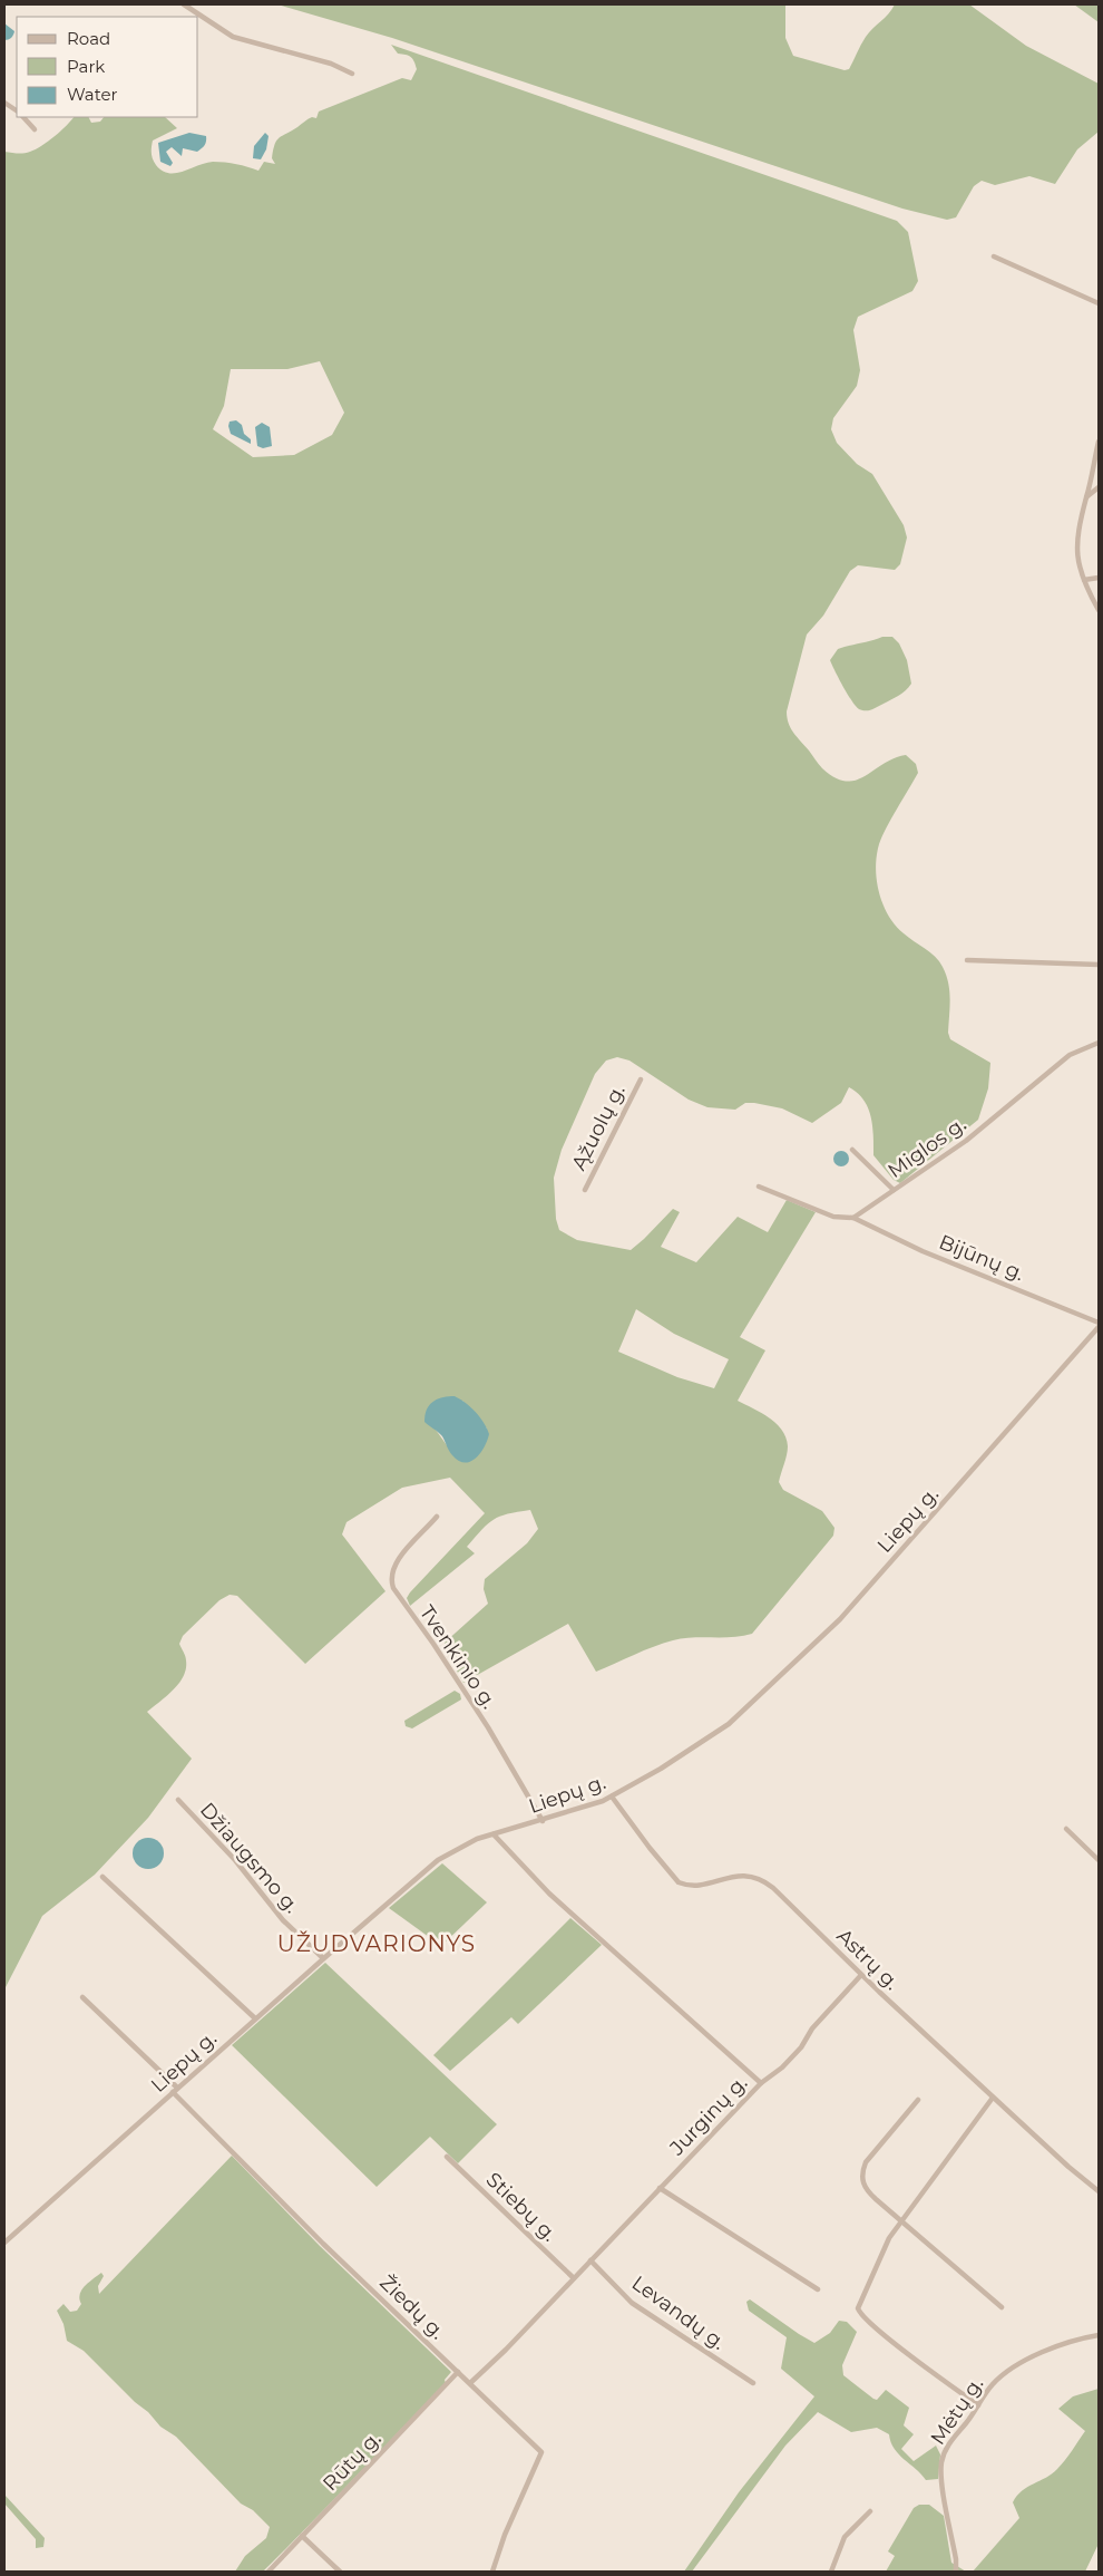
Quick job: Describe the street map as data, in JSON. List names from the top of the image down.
{
  "streets": {
    "street": [
      "Ąžuolų g.",
      "Miglos g.",
      "Bijūnų g.",
      "Liepų g.",
      "Tvenkinio g.",
      "Džiaugsmo g.",
      "Astrų g.",
      "Jurginų g.",
      "Stiebų g.",
      "Žiedų g.",
      "Levandų g.",
      "Mėtų g.",
      "Rūtų g."
    ]
  },
  "crossings": [
    ["Miglos g.", "Bijūnų g."],
    ["Bijūnų g.", "Liepų g."],
    ["Liepų g.", "Tvenkinio g."],
    ["Liepų g.", "Džiaugsmo g."],
    ["Liepų g.", "Astrų g."],
    ["Liepų g.", "Jurginų g."],
    ["Liepų g.", "Žiedų g."],
    ["Jurginų g.", "Stiebų g."],
    ["Jurginų g.", "Žiedų g."],
    ["Jurginų g.", "Levandų g."],
    ["Žiedų g.", "Rūtų g."]
  ],
  "districts": ["UŽUDVARIONYS"],
  "legend": ["Road", "Park", "Water"]
}
